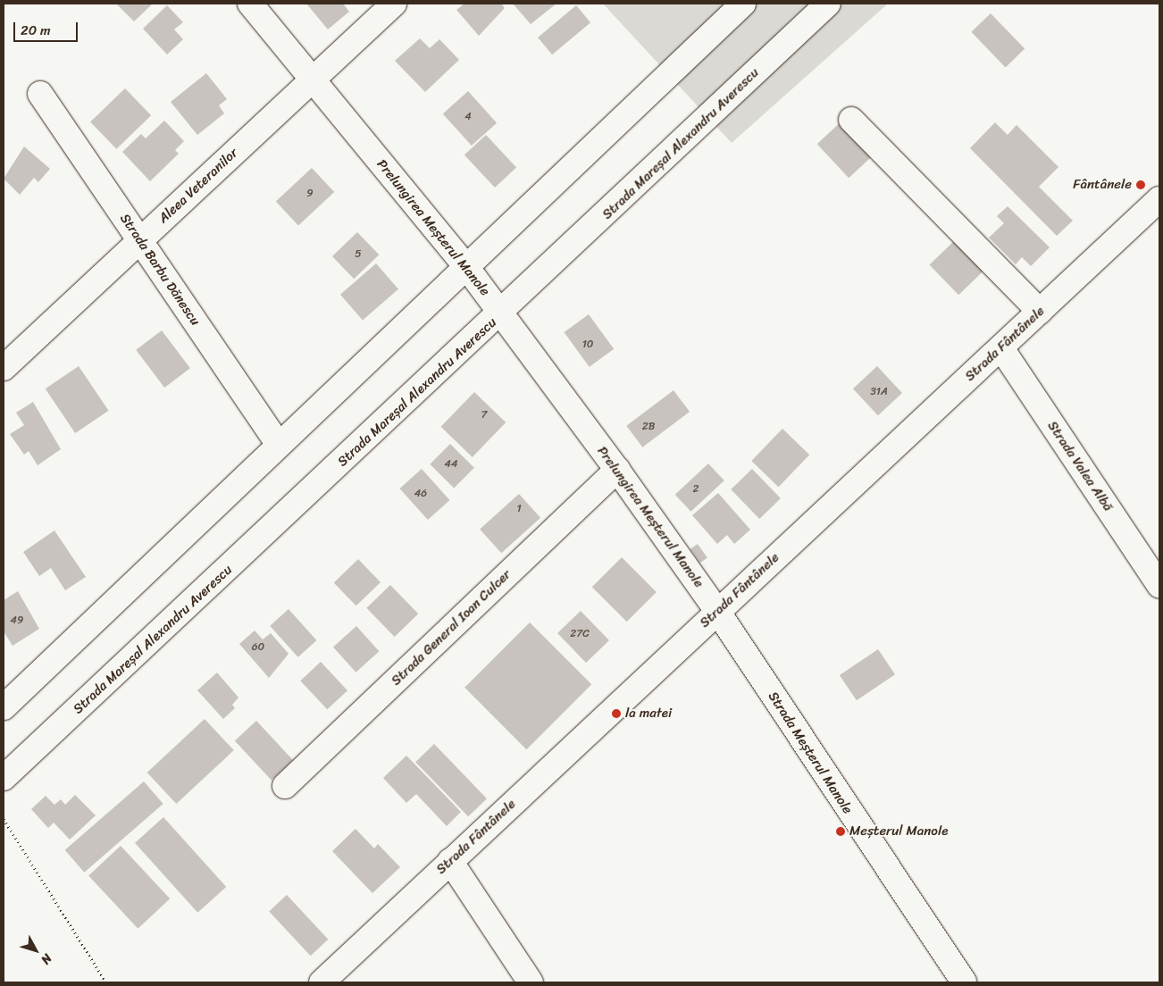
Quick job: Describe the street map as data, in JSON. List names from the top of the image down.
{
  "streets": {
    "street": [
      "Strada Mareșal Alexandru Averescu",
      "Aleea Veteranilor",
      "Prelungirea Meșterul Manole",
      "Strada Barbu Dănescu",
      "Strada Fântânele",
      "Strada Valea Albă",
      "Strada General Ioan Culcer",
      "Strada Meșterul Manole"
    ]
  },
  "crossings": [
    ["Strada Mareșal Alexandru Averescu", "Prelungirea Meșterul Manole"],
    ["Aleea Veteranilor", "Prelungirea Meșterul Manole"],
    ["Aleea Veteranilor", "Strada Barbu Dănescu"],
    ["Prelungirea Meșterul Manole", "Strada Fântânele"],
    ["Prelungirea Meșterul Manole", "Strada General Ioan Culcer"],
    ["Prelungirea Meșterul Manole", "Strada Meșterul Manole"],
    ["Strada Fântânele", "Strada Valea Albă"],
    ["Strada Fântânele", "Strada Meșterul Manole"]
  ],
  "places": ["Fântânele", "la matei", "Meșterul Manole"],
  "house_numbers": [
    "4",
    "9",
    "5",
    "10",
    "31A",
    "7",
    "2B",
    "44",
    "2",
    "46",
    "1",
    "49",
    "27C",
    "60"
  ],
  "scale_bar": "20 m",
  "north": "bottom right"
}
